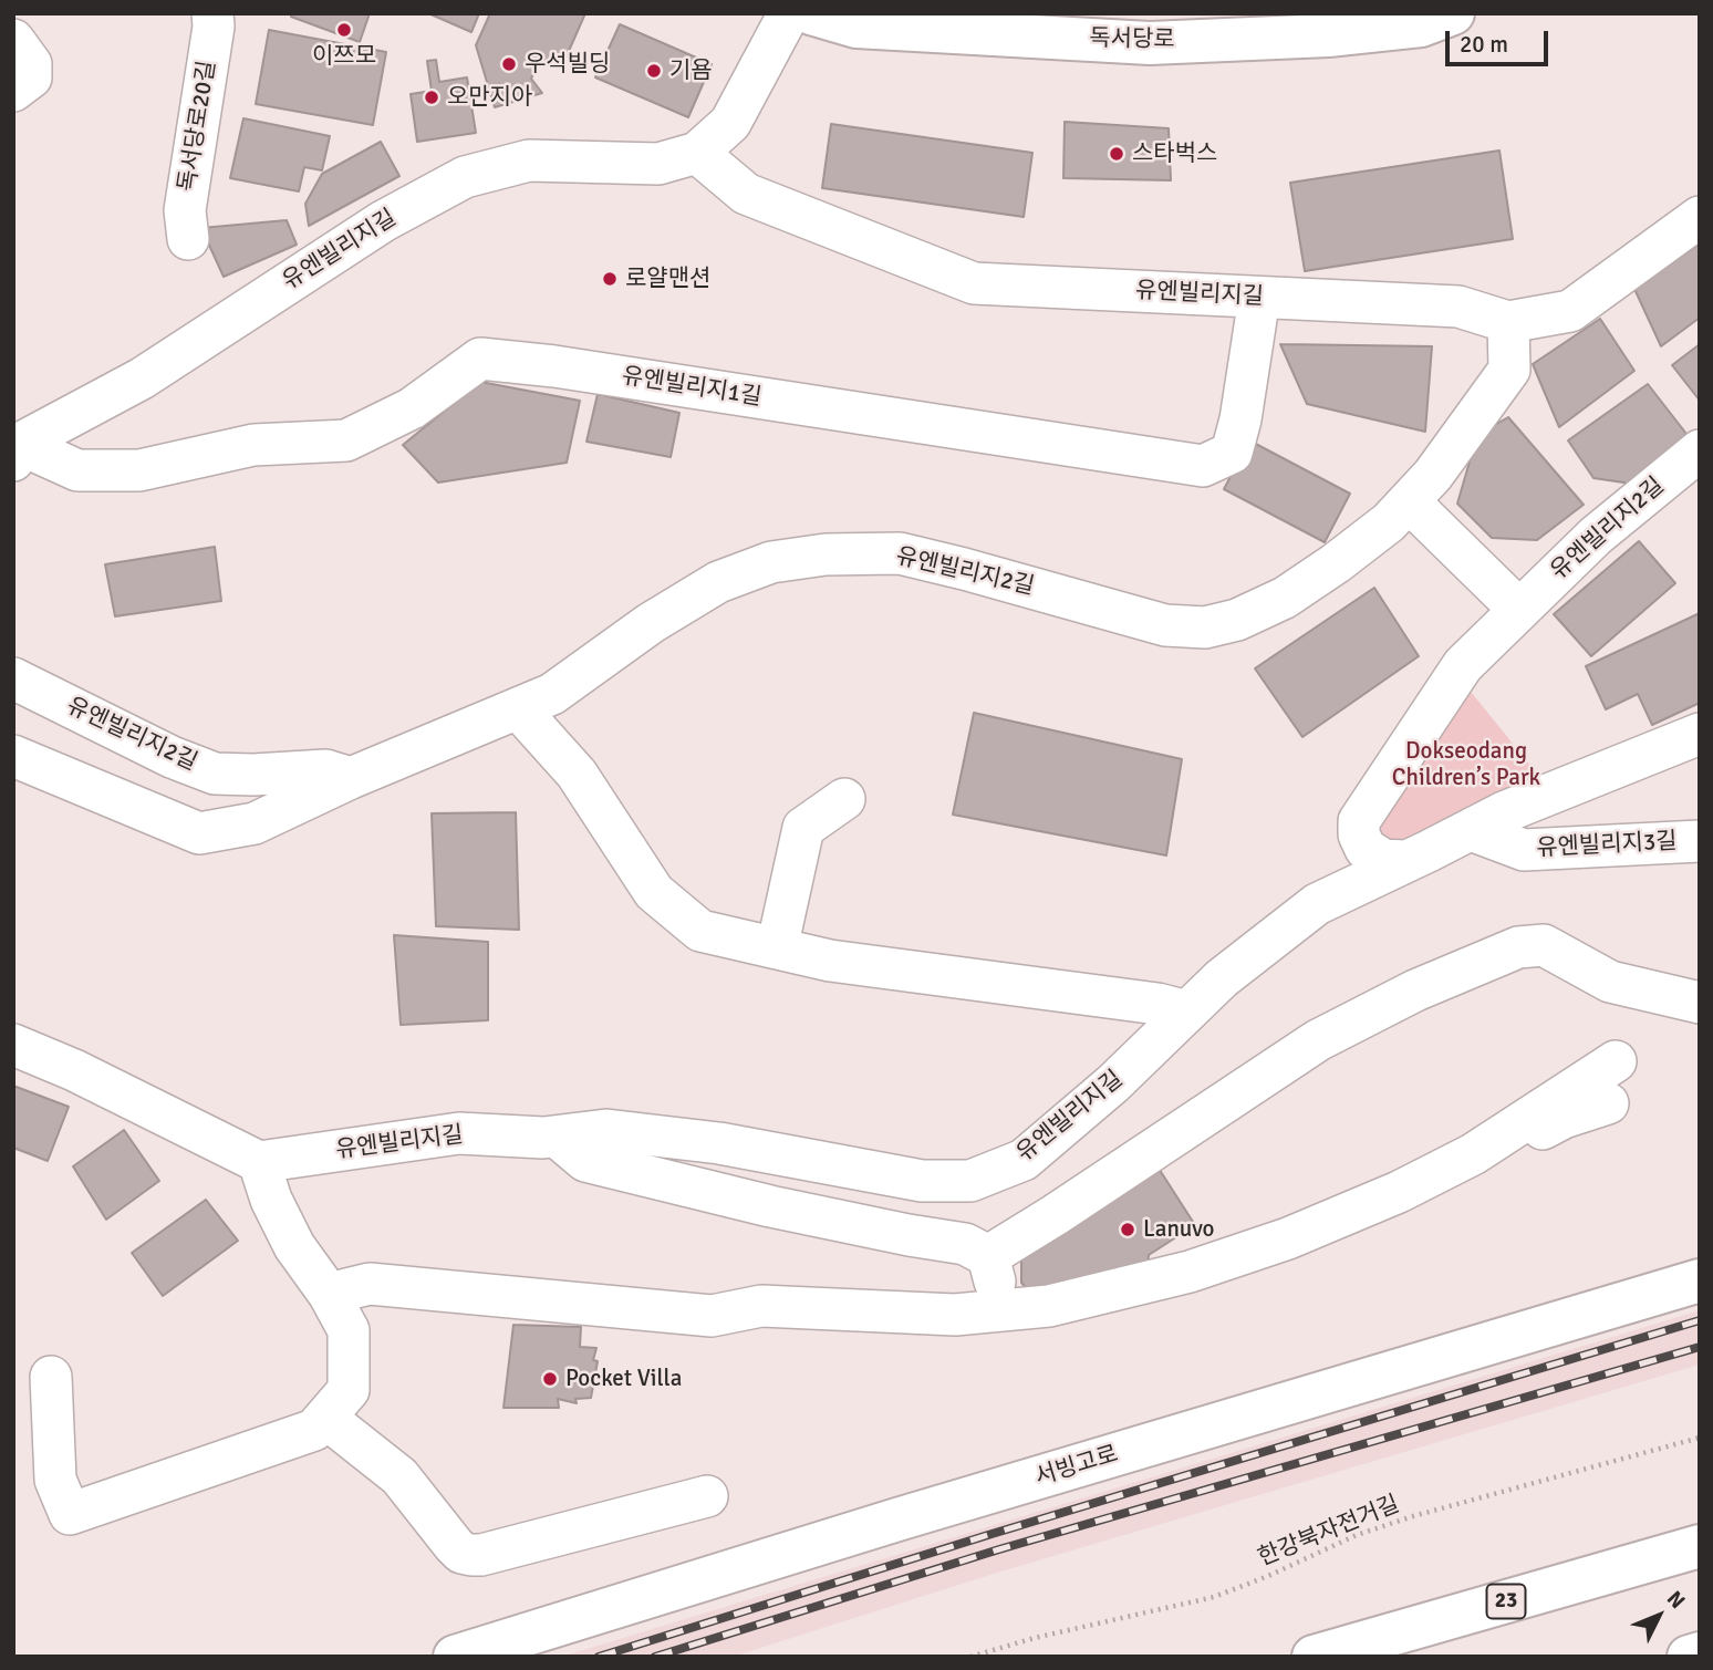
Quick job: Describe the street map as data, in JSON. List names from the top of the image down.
{
  "streets": {
    "main road": ["독서당로", "서빙고로", "23"],
    "street": [
      "독서당로20길",
      "유엔빌리지길",
      "유엔빌리지1길",
      "유엔빌리지2길",
      "유엔빌리지3길"
    ],
    "path": ["한강북자전거길"]
  },
  "crossings": [
    ["유엔빌리지길", "유엔빌리지1길"],
    ["유엔빌리지길", "유엔빌리지2길"],
    ["유엔빌리지길", "유엔빌리지3길"]
  ],
  "parks": ["Dokseodang Children’s Park"],
  "places": [
    "이쯔모",
    "우석빌딩",
    "기욤",
    "오만지아",
    "스타벅스",
    "로얄맨션",
    "Lanuvo",
    "Pocket Villa"
  ],
  "scale_bar": "20 m",
  "north": "top right"
}
